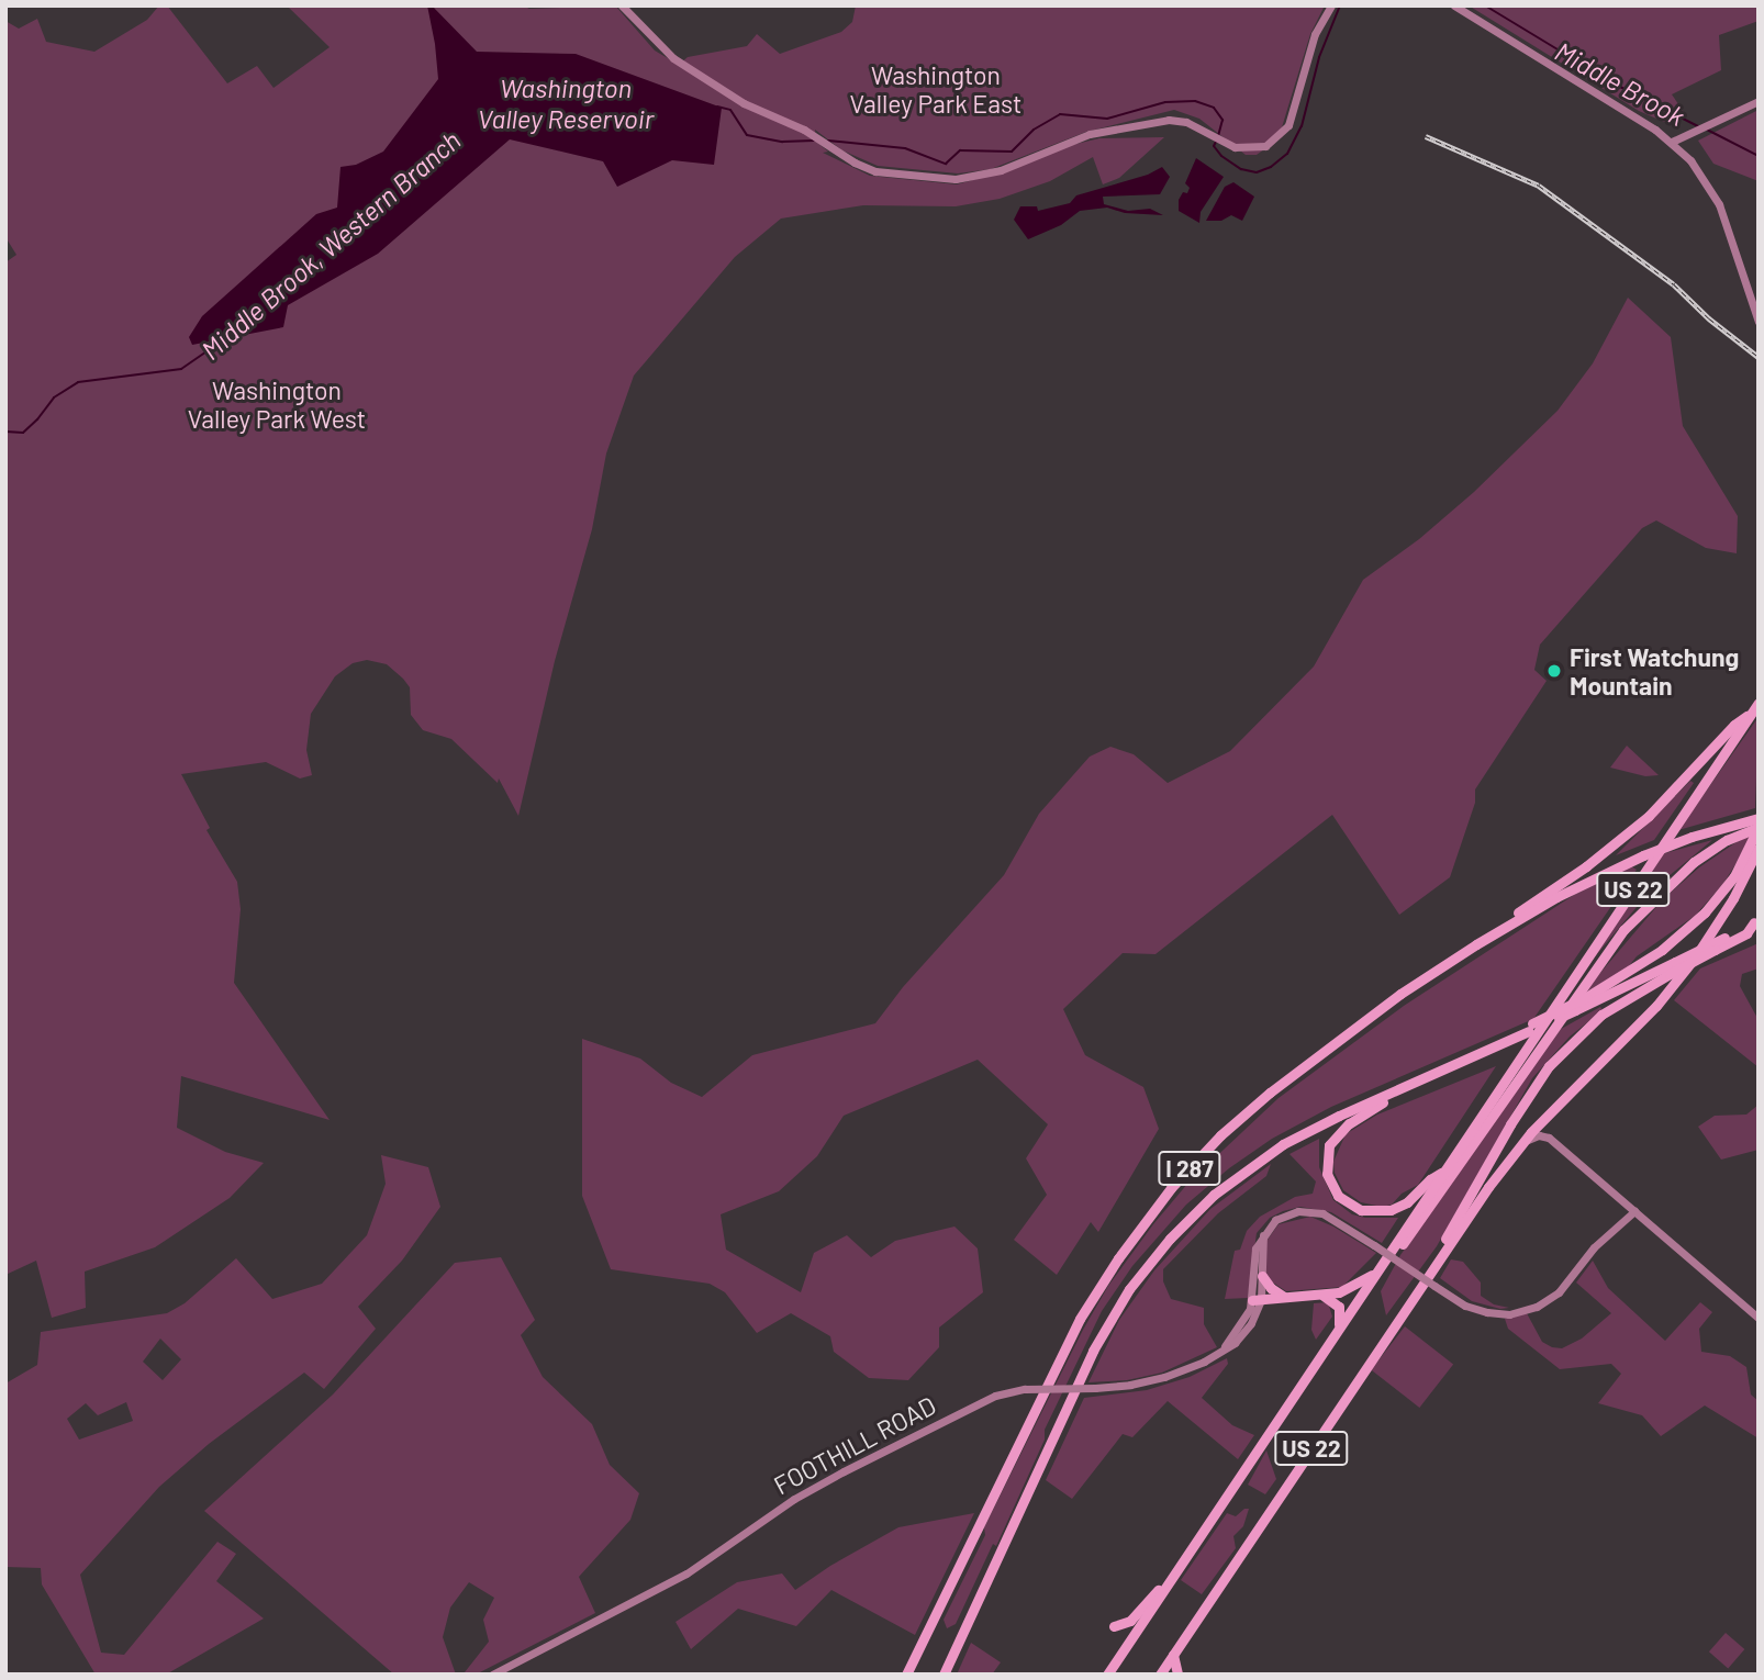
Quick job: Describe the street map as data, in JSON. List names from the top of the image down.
{
  "streets": {
    "highway": ["US 22", "I 287"],
    "street": ["FOOTHILL ROAD"]
  },
  "water": ["Middle Brook", "Washington Valley Reservoir", "Middle Brook, Western Branch"],
  "parks": ["Washington Valley Park East", "Washington Valley Park West"],
  "places": ["First Watchung Mountain"]
}
